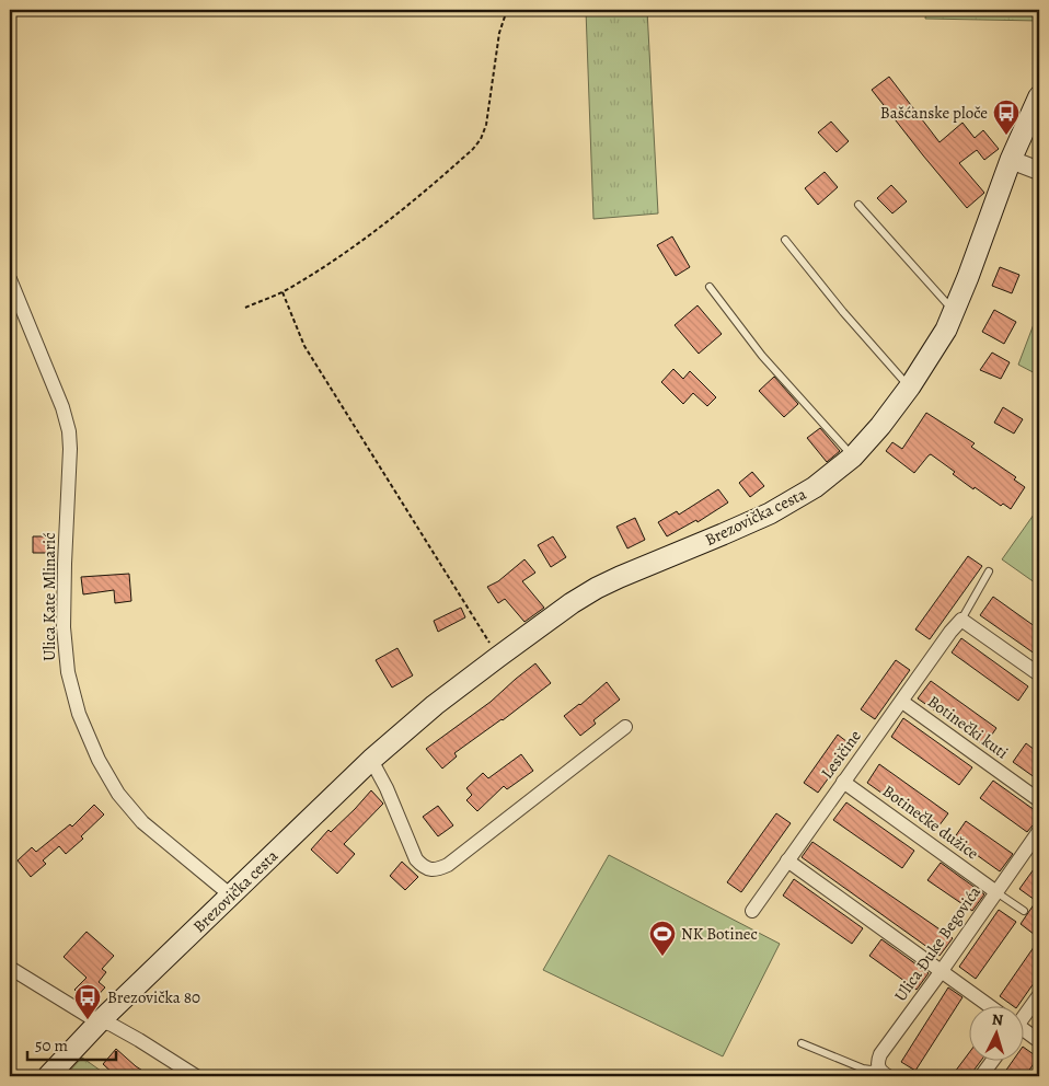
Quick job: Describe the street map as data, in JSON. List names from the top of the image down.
{
  "streets": {
    "main road": ["Brezovička cesta"],
    "street": [
      "Ulica Kate Mlinarić",
      "Botinečki kuti",
      "Lesičine",
      "Botinečke dužice",
      "Ulica Đuke Begovića"
    ]
  },
  "crossings": [
    ["Brezovička cesta", "Ulica Kate Mlinarić"],
    ["Botinečki kuti", "Lesičine"],
    ["Lesičine", "Botinečke dužice"],
    ["Botinečke dužice", "Ulica Đuke Begovića"]
  ],
  "places": {
    "bus stop": ["Bašćanske ploče", "Brezovička 80"],
    "sports": ["NK Botinec"]
  },
  "scale_bar": "50 m",
  "north": "top"
}
